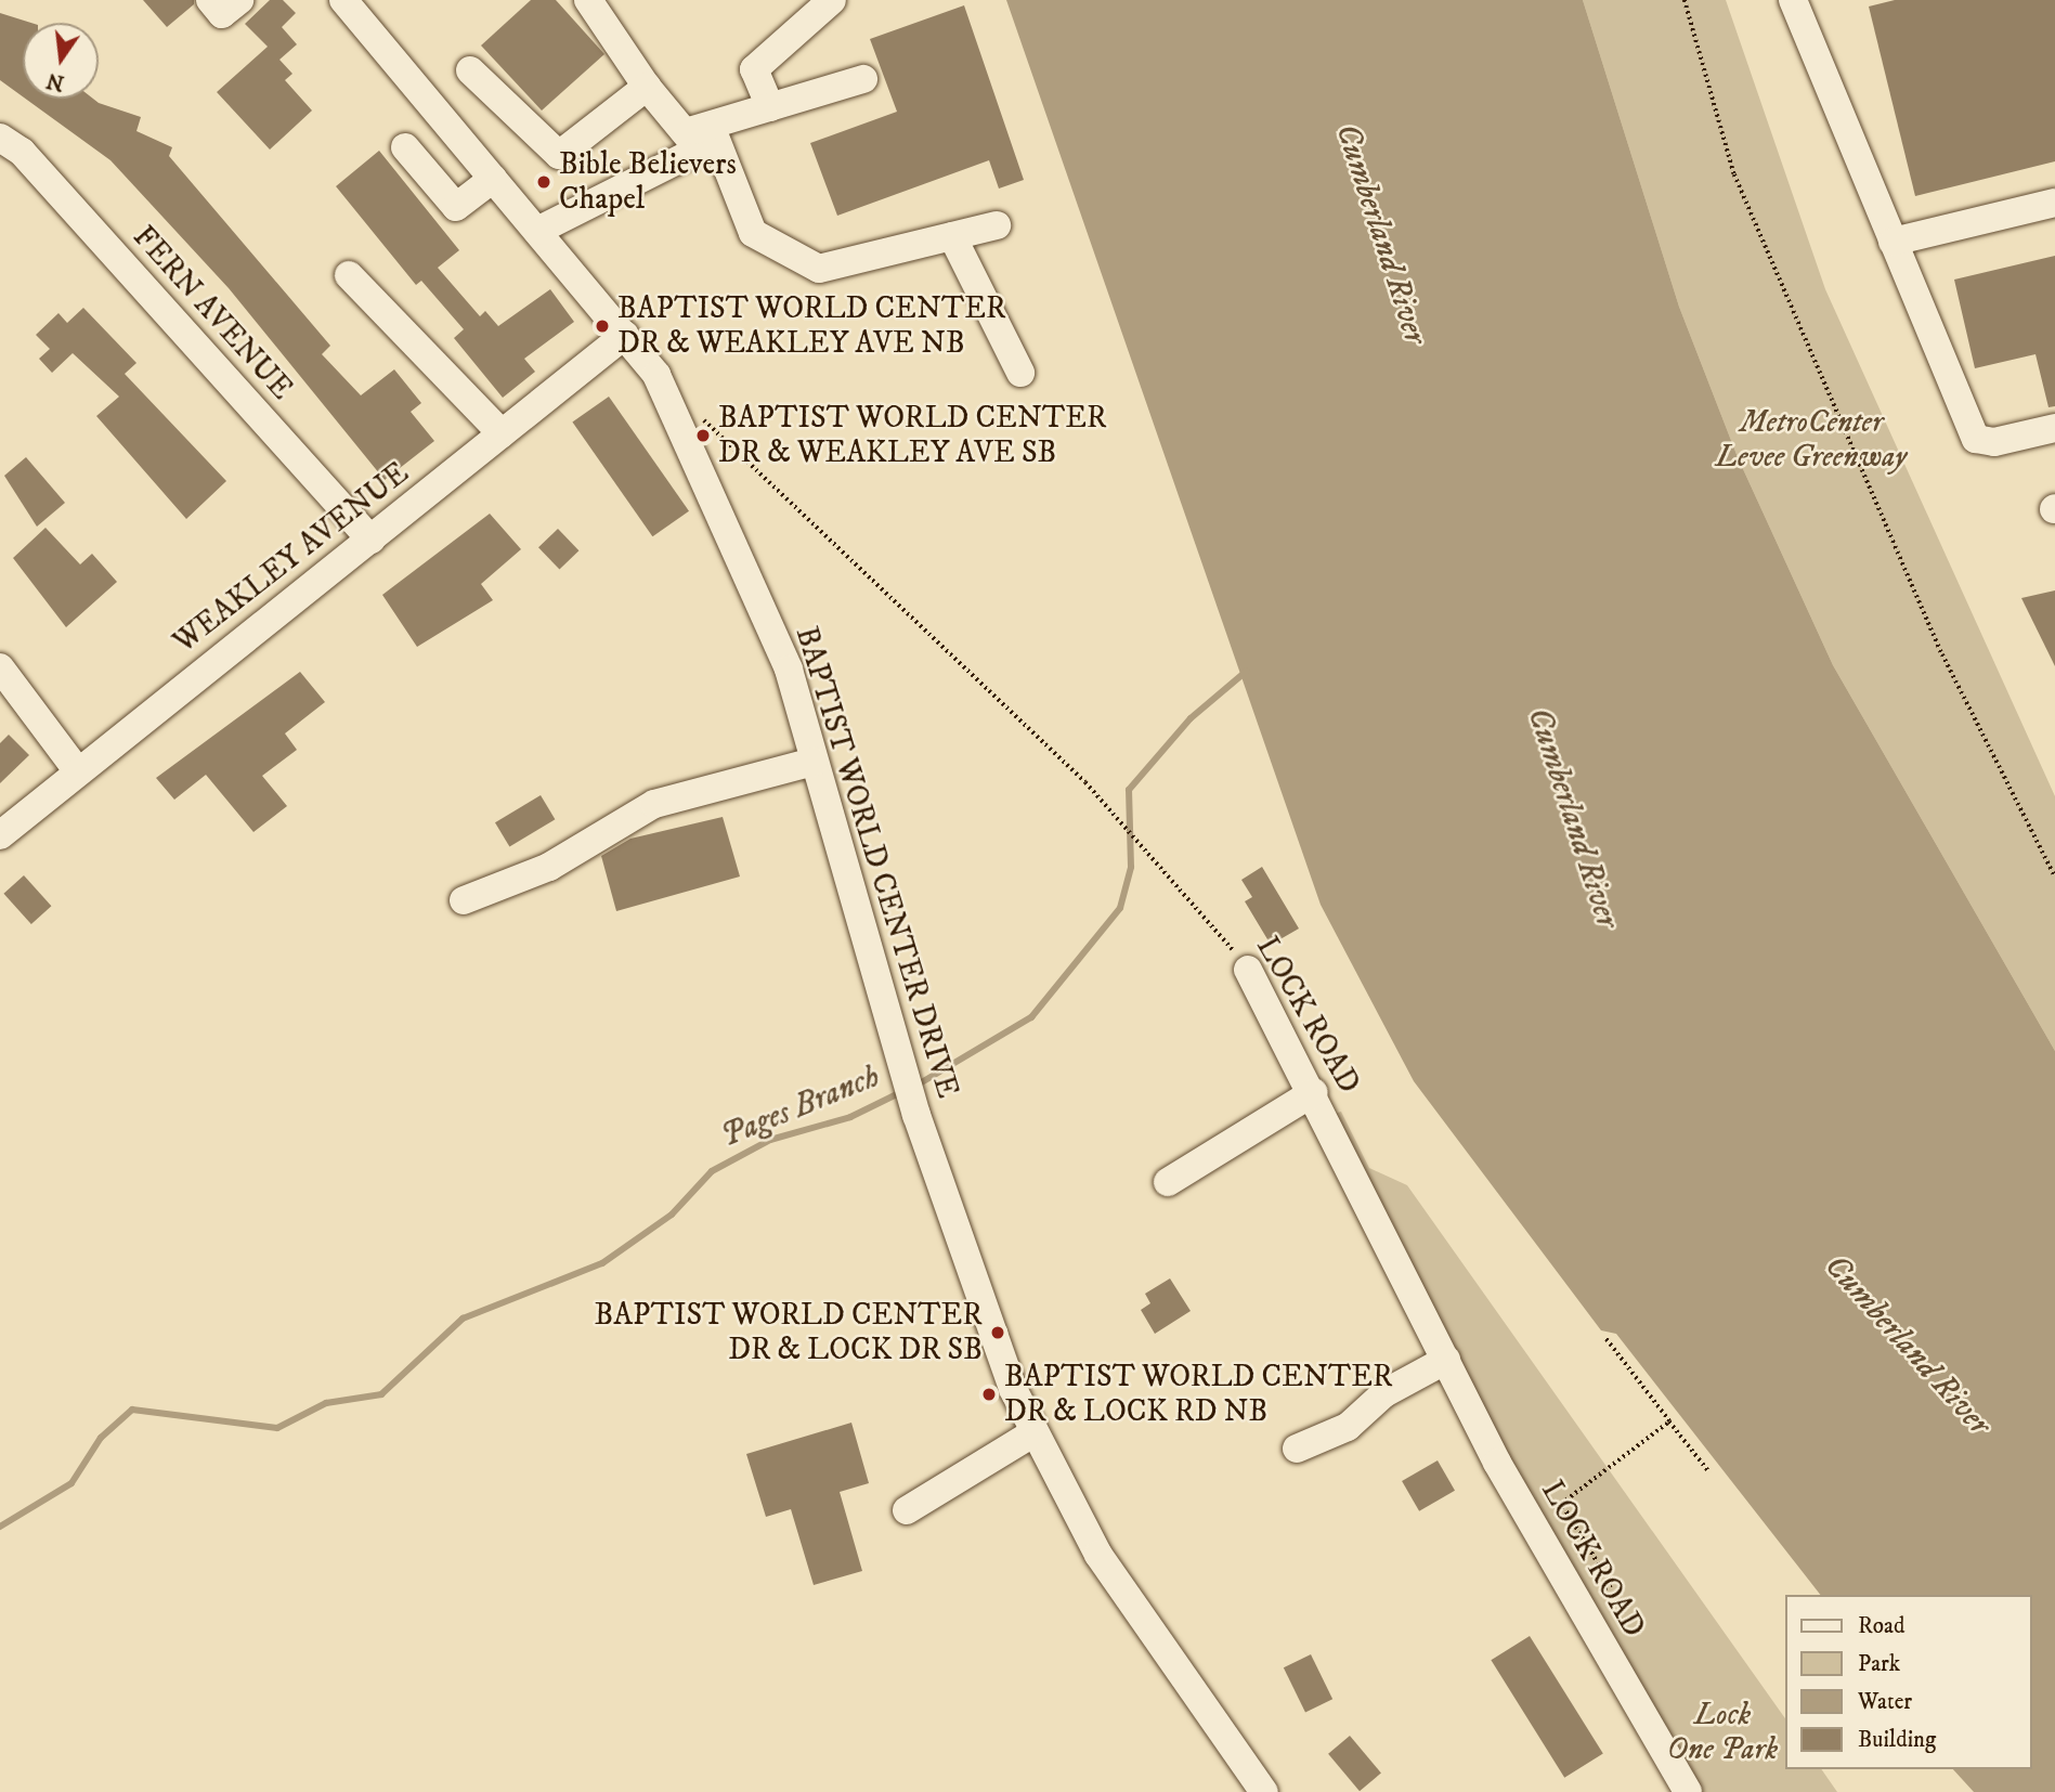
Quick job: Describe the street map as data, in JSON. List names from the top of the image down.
{
  "streets": {
    "street": [
      "FERN AVENUE",
      "WEAKLEY AVENUE",
      "BAPTIST WORLD CENTER DRIVE",
      "LOCK ROAD"
    ]
  },
  "crossings": [
    ["FERN AVENUE", "WEAKLEY AVENUE"],
    ["WEAKLEY AVENUE", "BAPTIST WORLD CENTER DRIVE"]
  ],
  "water": ["Cumberland River", "Pages Branch"],
  "parks": ["MetroCenter Levee Greenway", "Lock One Park"],
  "places": [
    "Bible Believers Chapel",
    "BAPTIST WORLD CENTER DR & WEAKLEY AVE NB",
    "BAPTIST WORLD CENTER DR & WEAKLEY AVE SB",
    "BAPTIST WORLD CENTER DR & LOCK DR SB",
    "BAPTIST WORLD CENTER DR & LOCK RD NB"
  ],
  "legend": [
    "Road",
    "Park",
    "Water",
    "Building"
  ],
  "north": "bottom"
}
